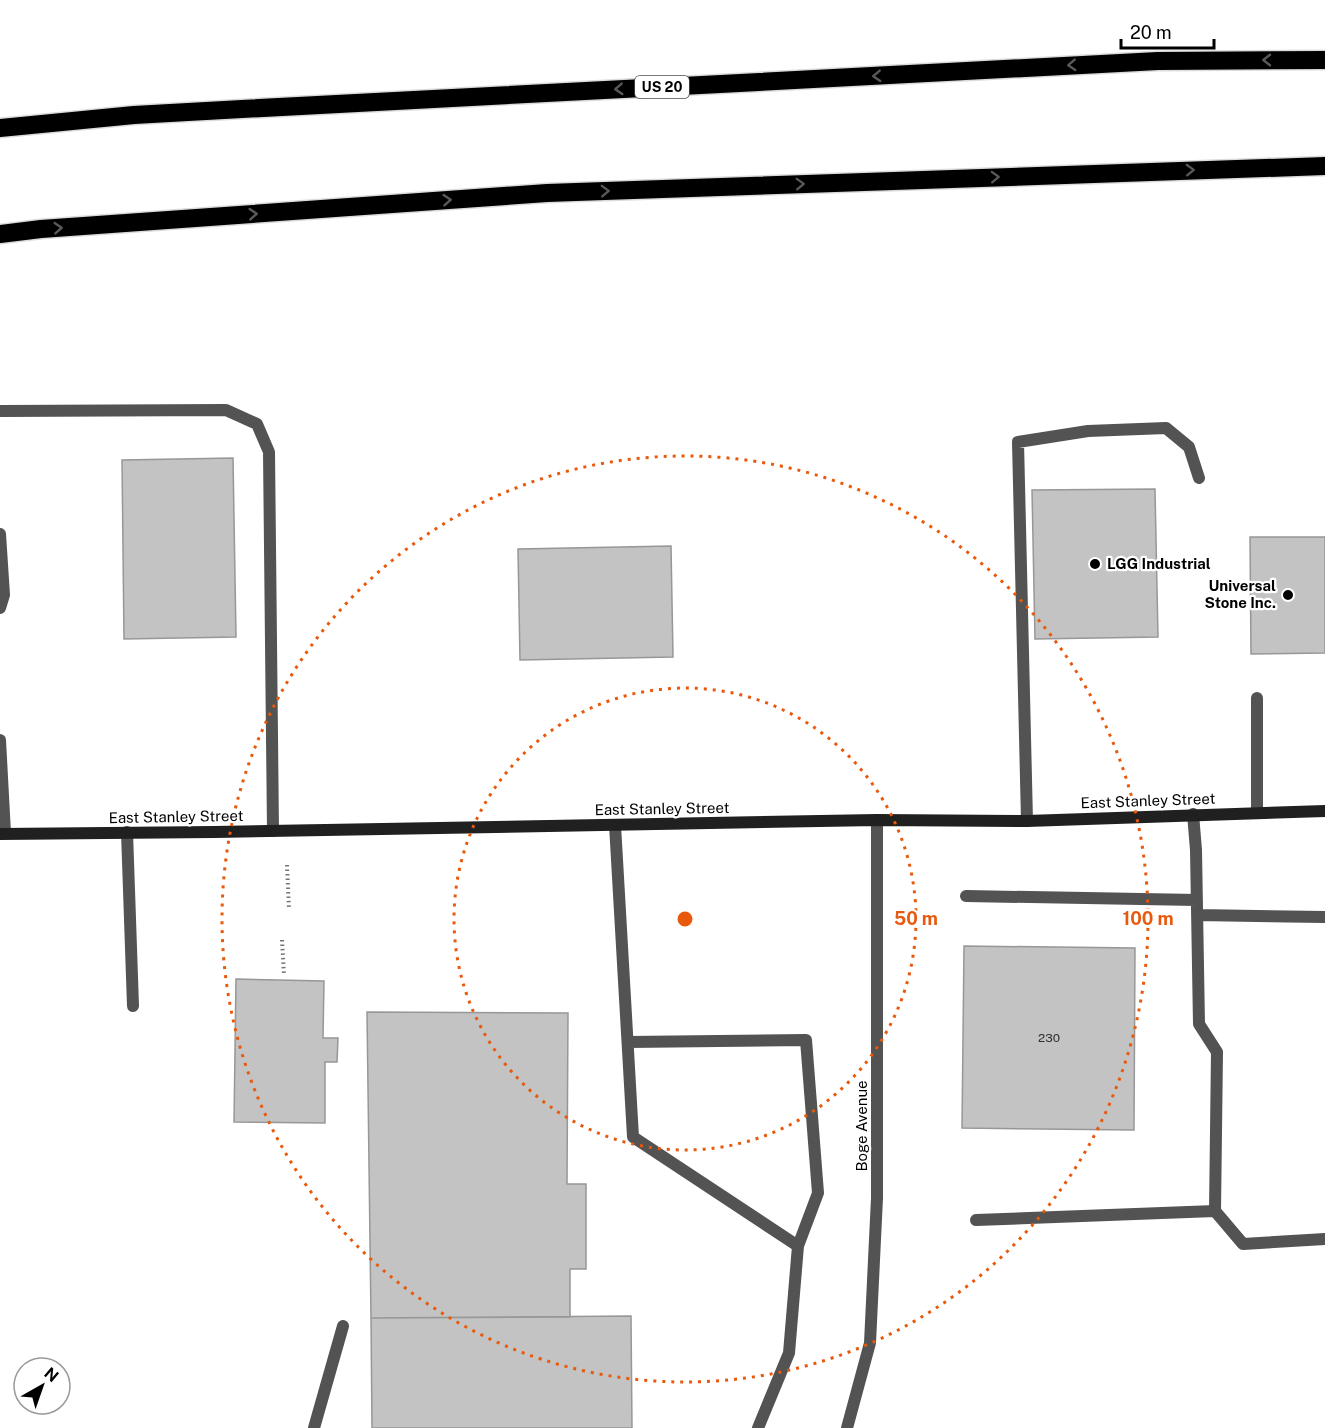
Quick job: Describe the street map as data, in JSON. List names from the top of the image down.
{
  "streets": {
    "highway": ["US 20"],
    "street": ["East Stanley Street", "Boge Avenue"]
  },
  "crossings": [
    ["East Stanley Street", "Boge Avenue"]
  ],
  "places": ["LGG Industrial", "Universal Stone Inc."],
  "house_numbers": ["230"],
  "scale_bar": "20 m",
  "north": "top right",
  "rings": ["50 m", "100 m"]
}
